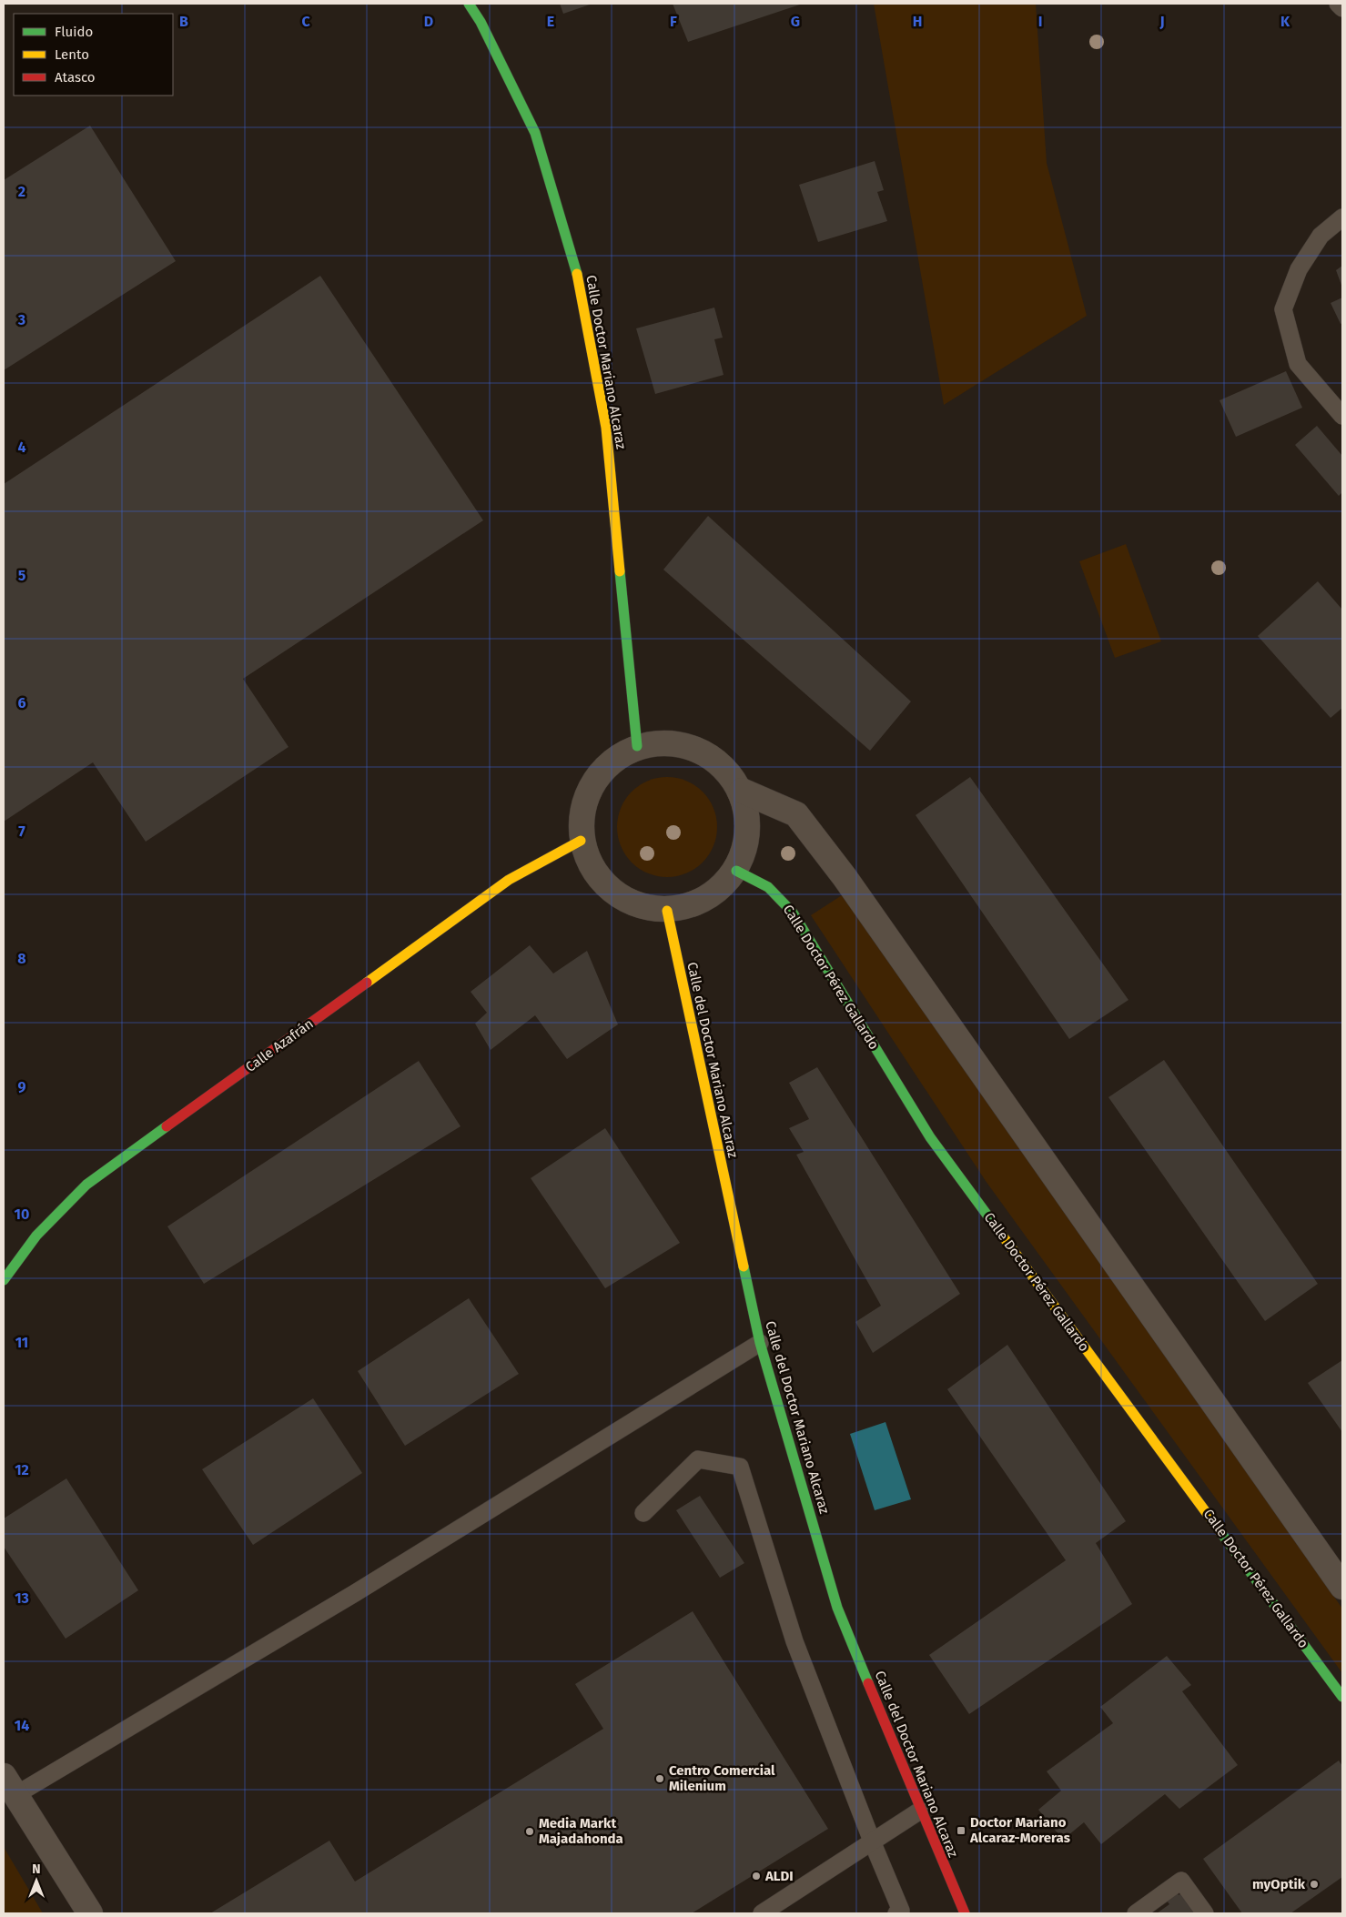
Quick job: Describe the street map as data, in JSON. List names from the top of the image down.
{
  "streets": {
    "street": [
      "Calle Doctor Mariano Alcaraz",
      "Calle Doctor Pérez Gallardo",
      "Calle Azafrán",
      "Calle del Doctor Mariano Alcaraz"
    ]
  },
  "places": {
    "other": [
      "Centro Comercial Milenium",
      "Media Markt Majadahonda",
      "ALDI",
      "myOptik"
    ],
    "transit": ["Doctor Mariano Alcaraz-Moreras"]
  },
  "legend": ["Fluido", "Lento", "Atasco"],
  "north": "top",
  "grid": {
    "columns": [
      "B",
      "C",
      "D",
      "E",
      "F",
      "G",
      "H",
      "I",
      "J",
      "K"
    ],
    "rows": [
      "2",
      "3",
      "4",
      "5",
      "6",
      "7",
      "8",
      "9",
      "10",
      "11",
      "12",
      "13",
      "14"
    ]
  }
}
